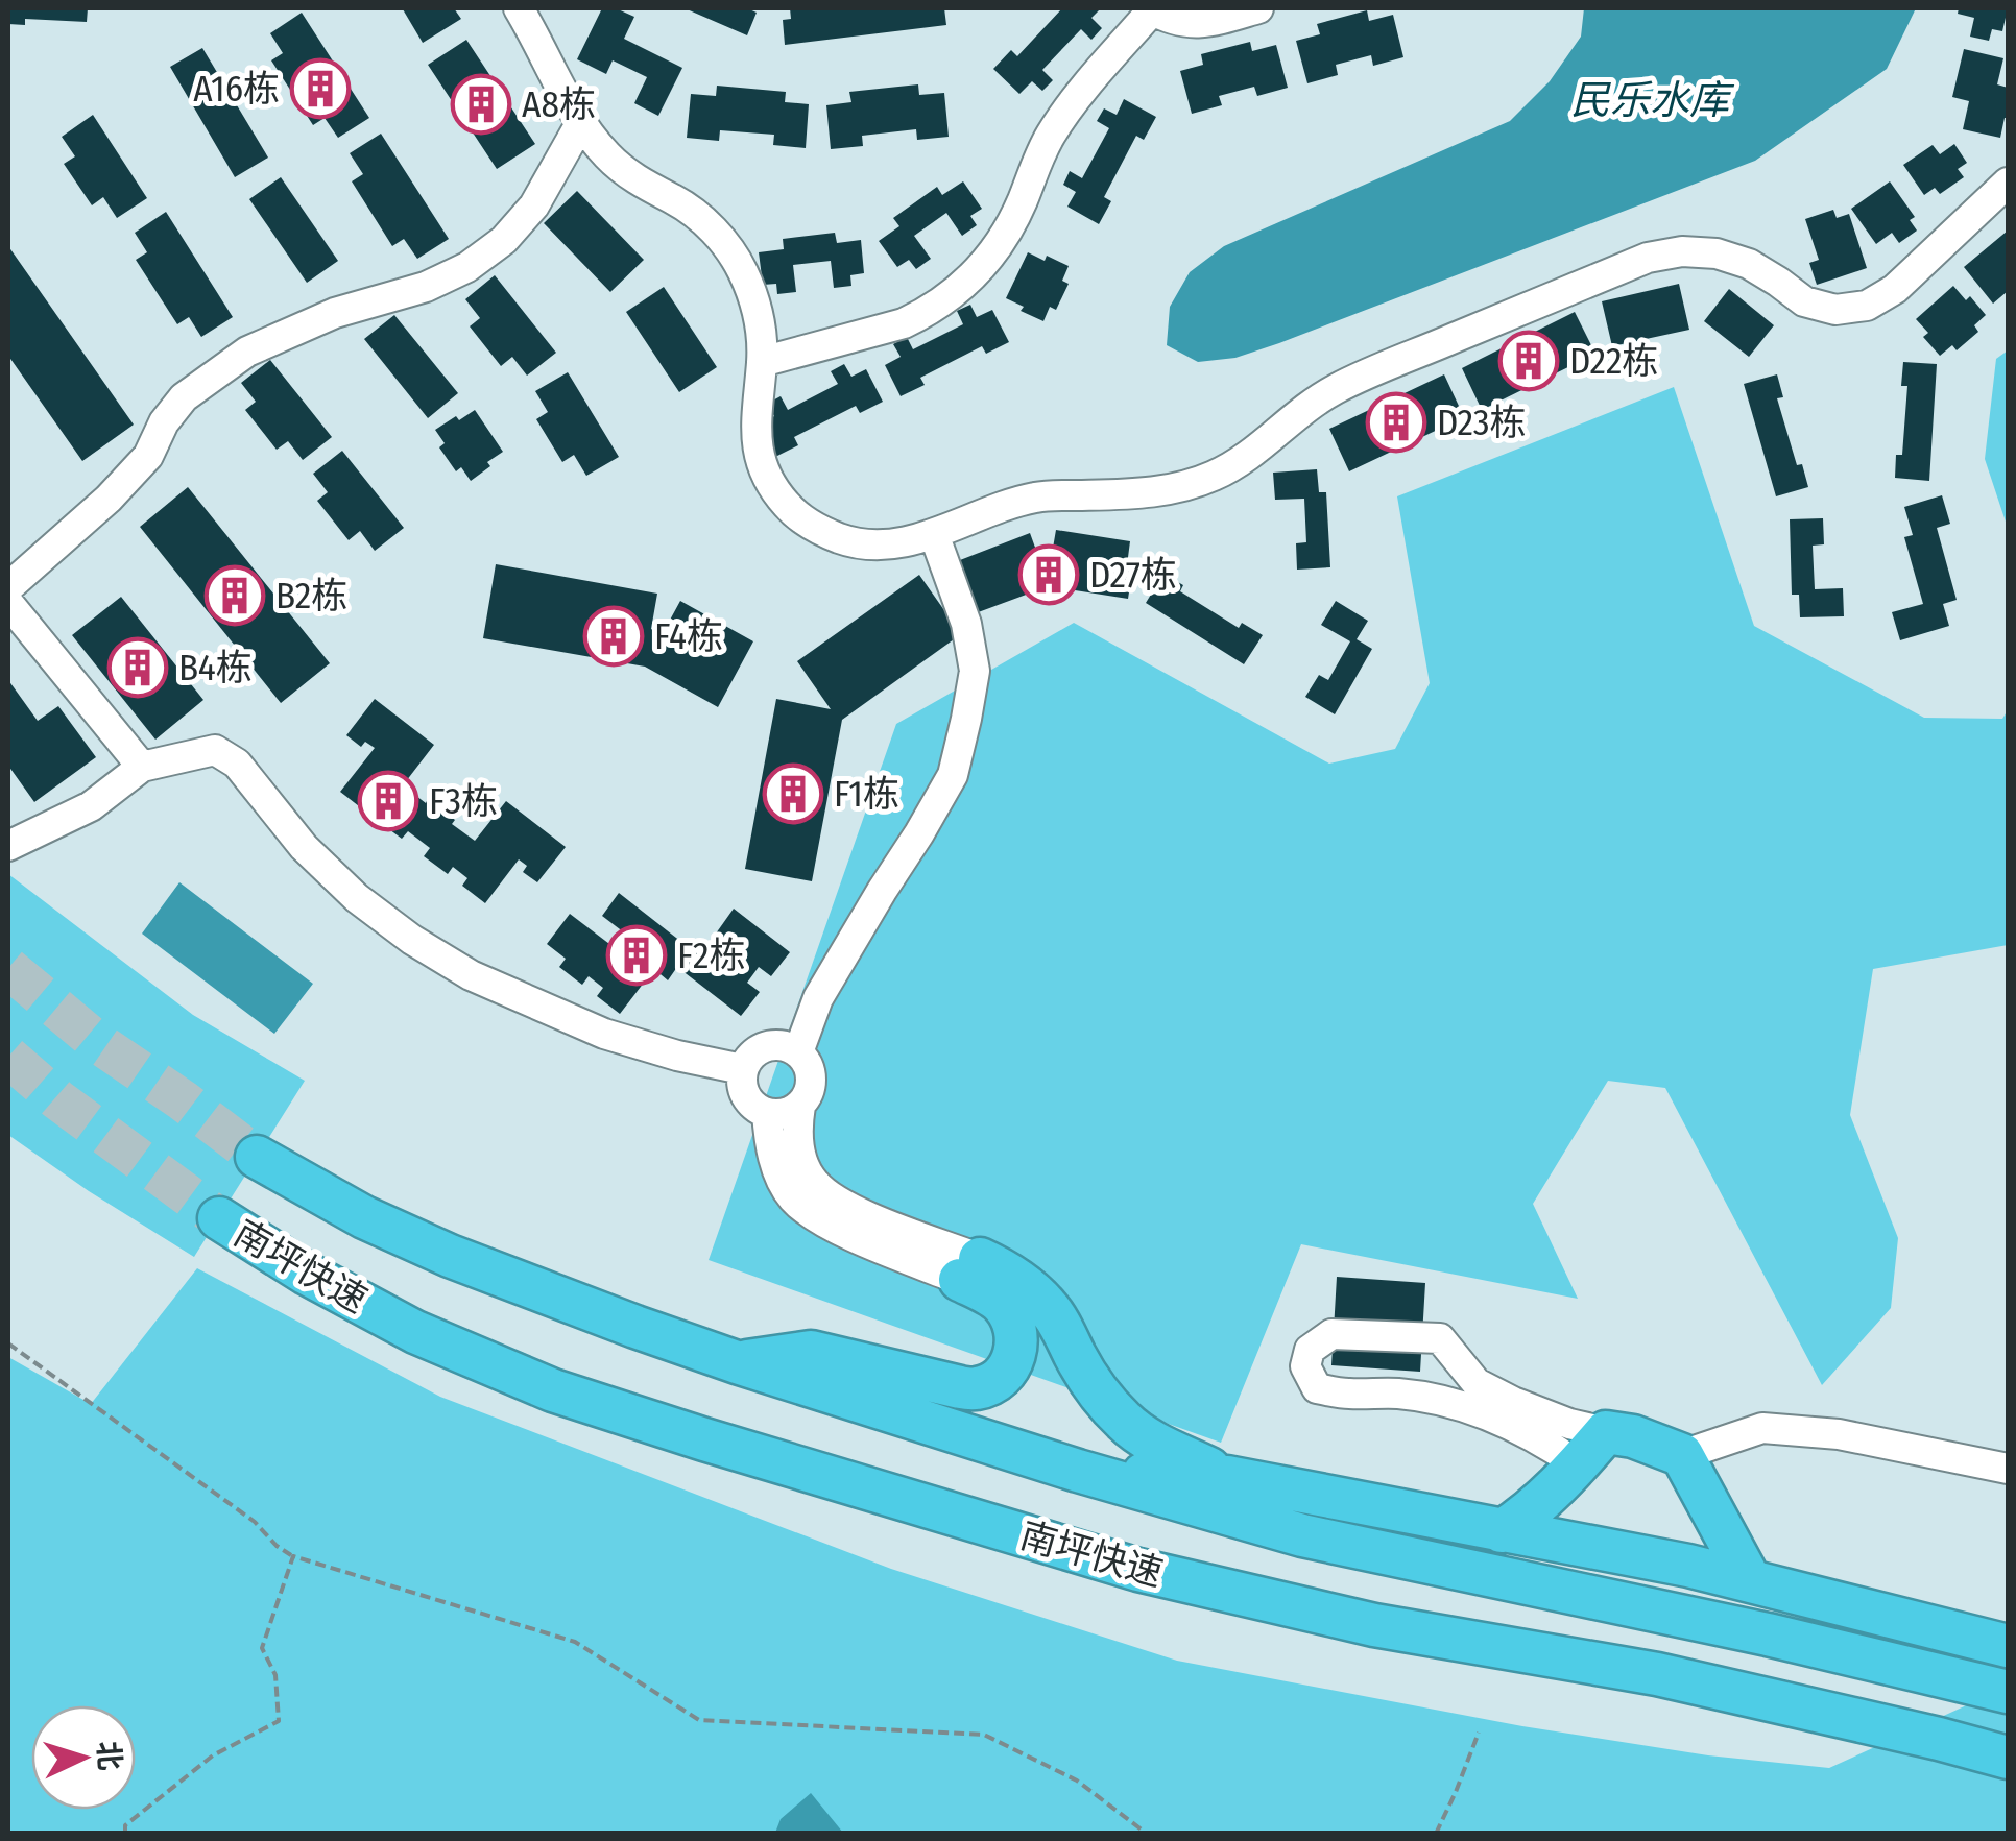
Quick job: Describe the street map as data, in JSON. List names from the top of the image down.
{
  "streets": {
    "highway": ["南坪快速"]
  },
  "water": ["民乐水库"],
  "places": {
    "building": [
      "A16栋",
      "A8栋",
      "D22栋",
      "D23栋",
      "D27栋",
      "B2栋",
      "F4栋",
      "B4栋",
      "F1栋",
      "F3栋",
      "F2栋"
    ]
  },
  "north": "right"
}
